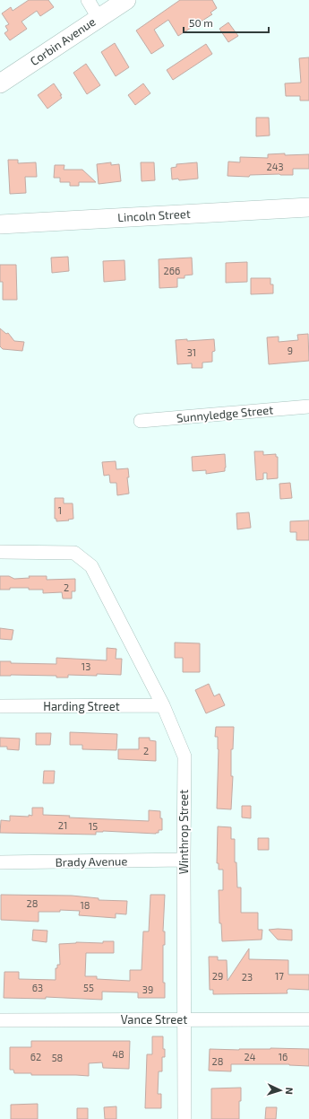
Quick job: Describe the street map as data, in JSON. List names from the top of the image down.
{
  "streets": {
    "street": [
      "Corbin Avenue",
      "Lincoln Street",
      "Sunnyledge Street",
      "Harding Street",
      "Winthrop Street",
      "Brady Avenue",
      "Vance Street"
    ]
  },
  "crossings": [
    ["Harding Street", "Winthrop Street"],
    ["Winthrop Street", "Brady Avenue"],
    ["Winthrop Street", "Vance Street"]
  ],
  "house_numbers": [
    "243",
    "266",
    "9",
    "31",
    "1",
    "2",
    "13",
    "2",
    "21",
    "15",
    "28",
    "18",
    "29",
    "17",
    "23",
    "63",
    "55",
    "39",
    "48",
    "62",
    "24",
    "16",
    "58",
    "28"
  ],
  "scale_bar": "50 m",
  "north": "right"
}
